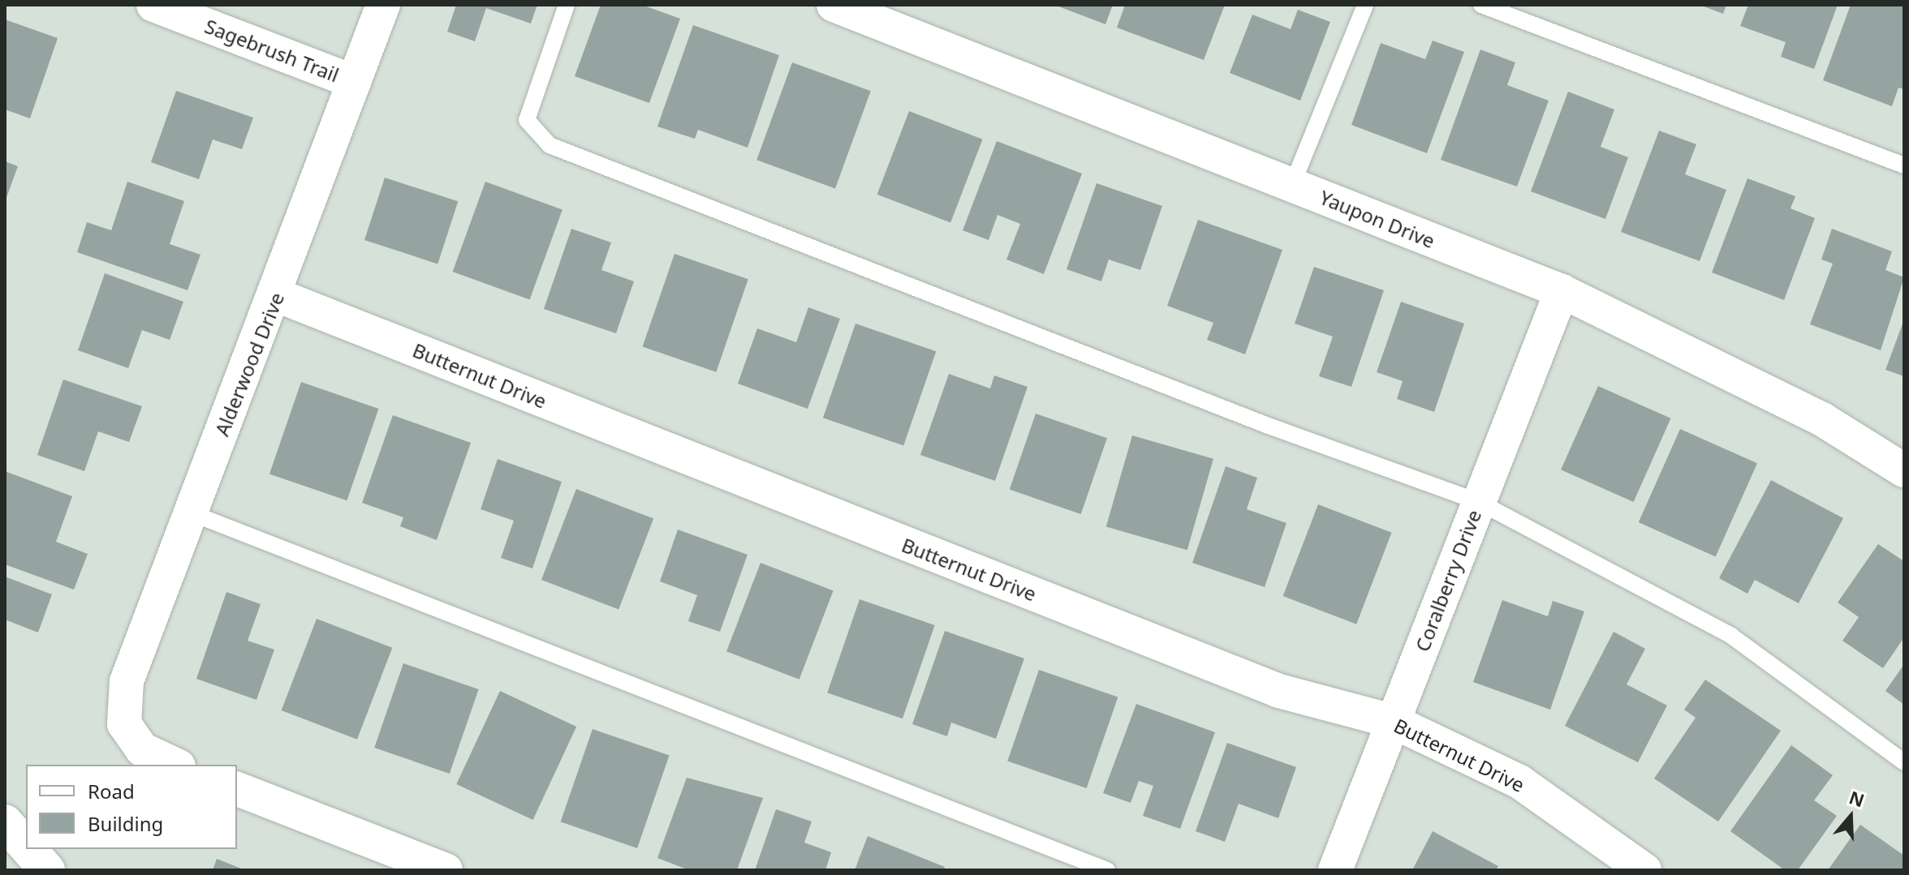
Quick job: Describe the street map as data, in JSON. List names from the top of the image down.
{
  "streets": {
    "street": [
      "Sagebrush Trail",
      "Yaupon Drive",
      "Alderwood Drive",
      "Butternut Drive",
      "Coralberry Drive"
    ]
  },
  "crossings": [
    ["Sagebrush Trail", "Alderwood Drive"],
    ["Yaupon Drive", "Coralberry Drive"],
    ["Alderwood Drive", "Butternut Drive"],
    ["Butternut Drive", "Coralberry Drive"]
  ],
  "legend": ["Road", "Building"],
  "north": "top"
}
